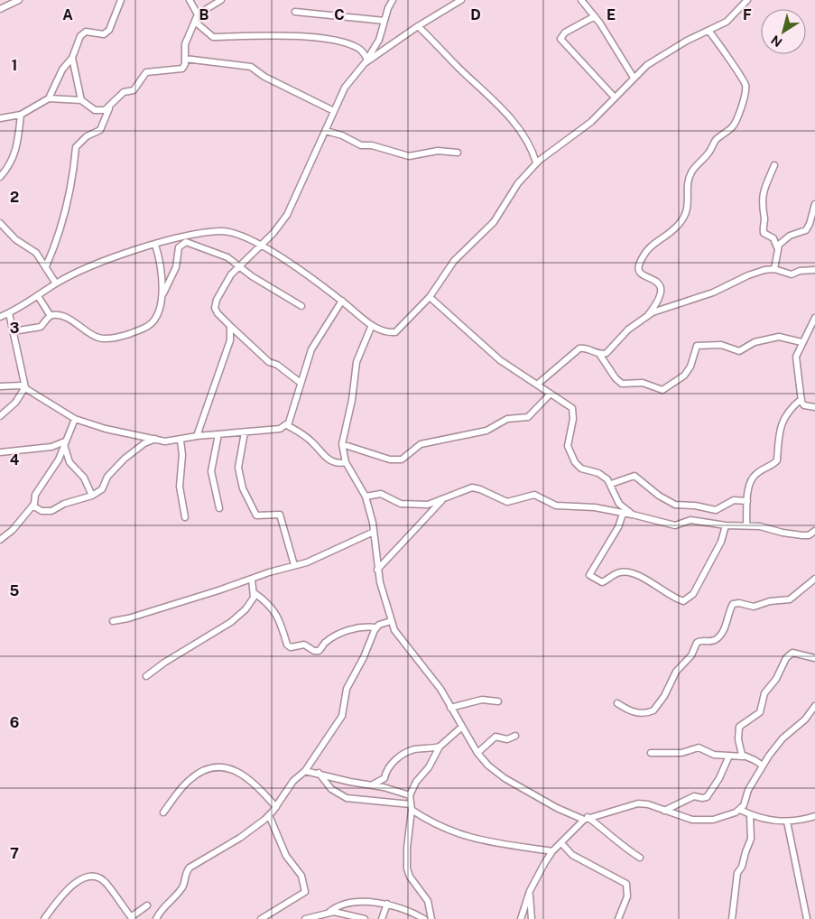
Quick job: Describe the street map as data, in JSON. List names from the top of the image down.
{
  "north": "bottom left",
  "grid": {
    "columns": [
      "A",
      "B",
      "C",
      "D",
      "E",
      "F"
    ],
    "rows": [
      "1",
      "2",
      "3",
      "4",
      "5",
      "6",
      "7"
    ]
  }
}
